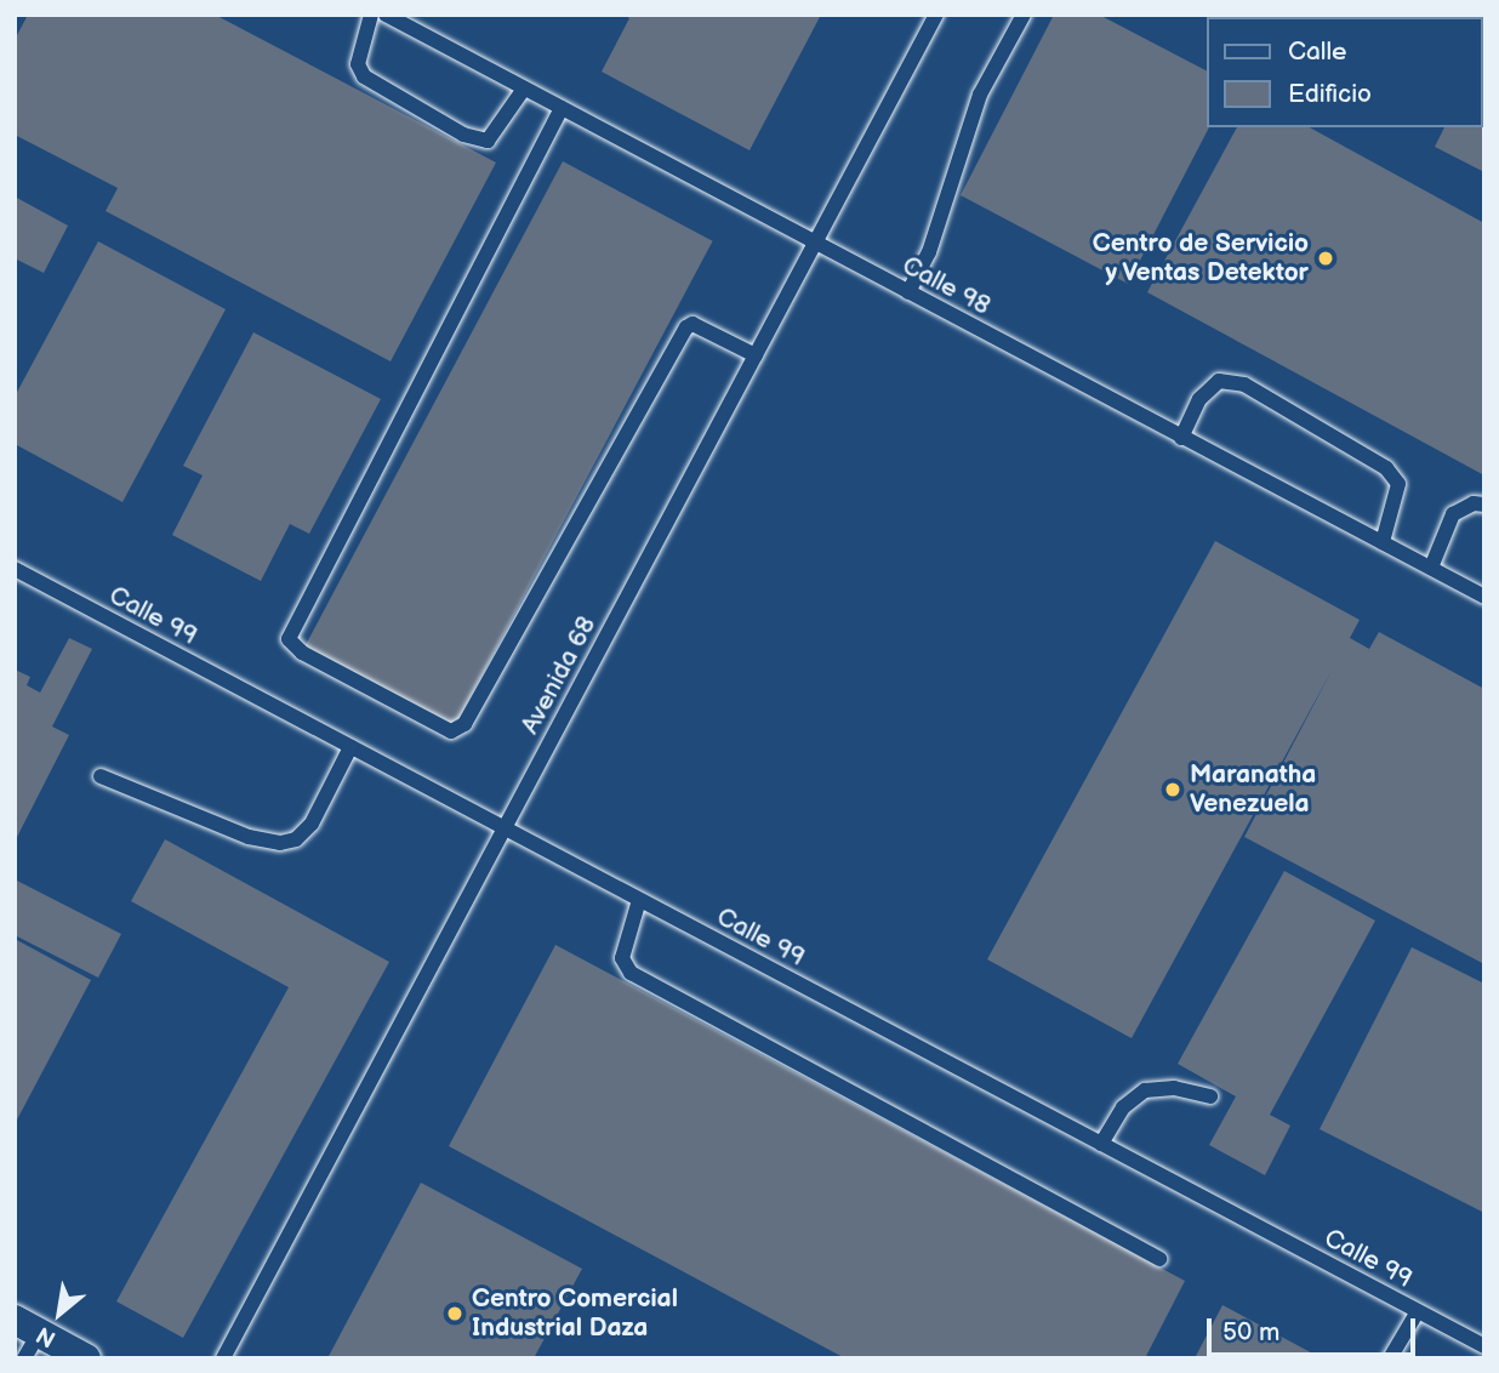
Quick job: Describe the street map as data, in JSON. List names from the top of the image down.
{
  "streets": {
    "lane": ["Calle 98", "Calle 99", "Avenida 68"]
  },
  "crossings": [
    ["Calle 98", "Avenida 68"],
    ["Calle 99", "Avenida 68"]
  ],
  "places": ["Centro de Servicio y Ventas Detektor", "Maranatha Venezuela", "Centro Comercial Industrial Daza"],
  "legend": ["Calle", "Edificio"],
  "scale_bar": "50 m",
  "north": "bottom left"
}
